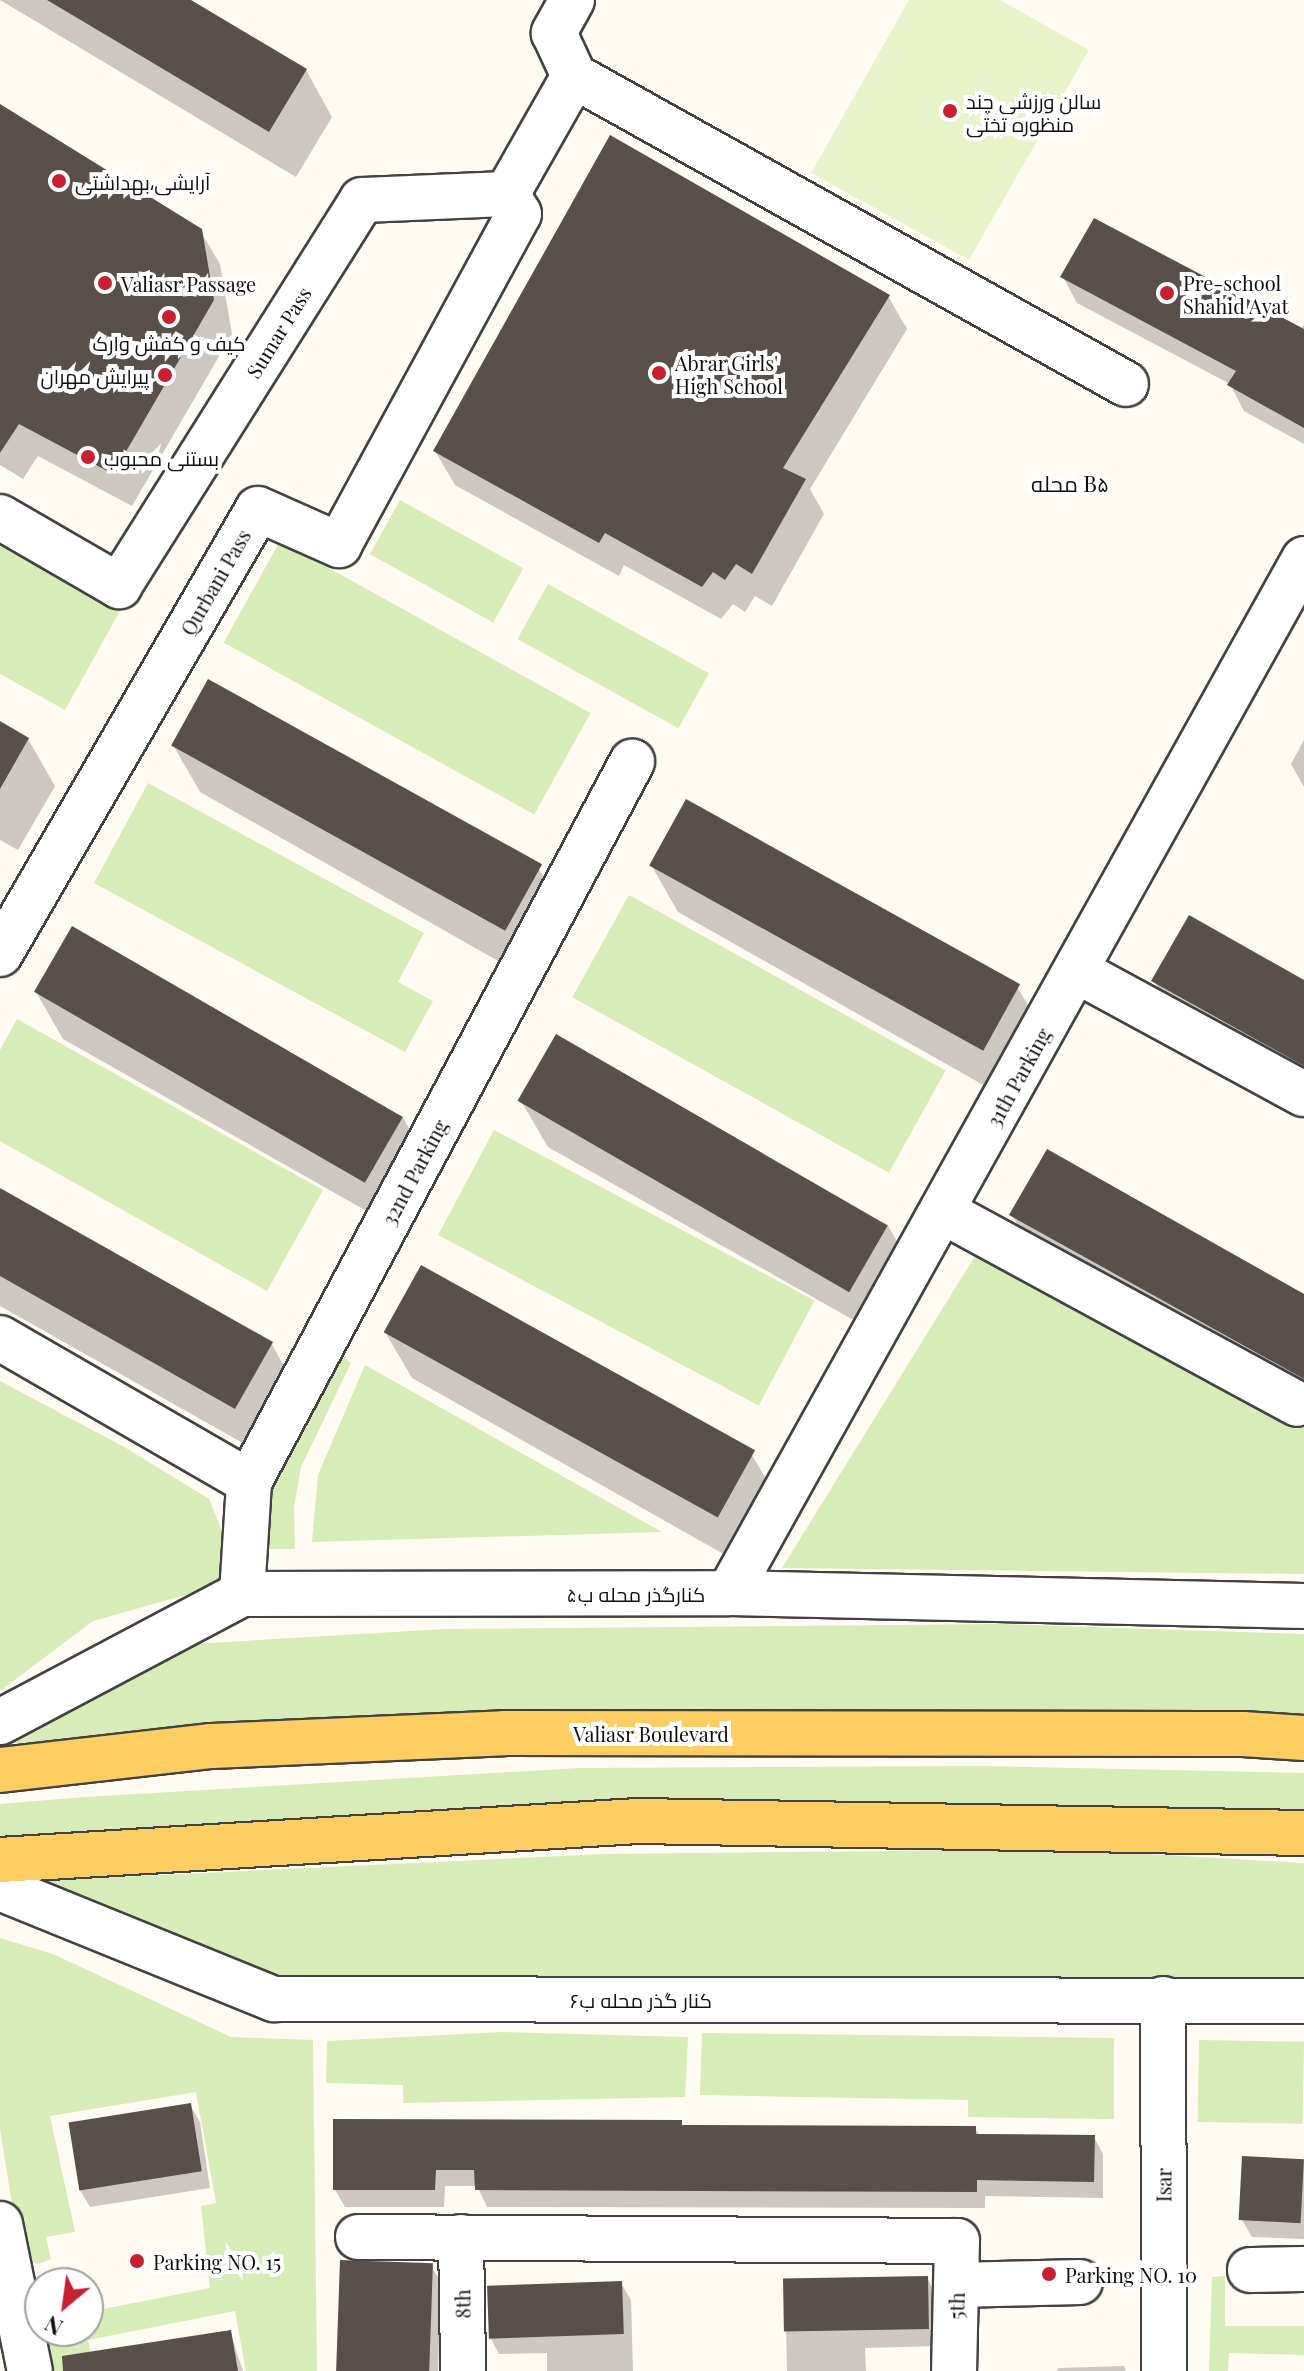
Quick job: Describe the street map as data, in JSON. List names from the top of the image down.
{
  "streets": {
    "main road": ["Valiasr Boulevard"],
    "street": [
      "Sumar Pass",
      "Qurbani Pass",
      "31th Parking",
      "32nd Parking",
      "کنارگذر محله ب۵",
      "کنار گذر محله ب۶",
      "Isar",
      "8th",
      "5th"
    ]
  },
  "crossings": [
    ["Sumar Pass", "Qurbani Pass"],
    ["31th Parking", "کنارگذر محله ب۵"],
    ["32nd Parking", "کنارگذر محله ب۵"],
    ["کنار گذر محله ب۶", "Isar"],
    ["8th", "5th"]
  ],
  "districts": ["محله B۵"],
  "places": [
    "سالن ورزشی چند منظوره تختی",
    "آرایشی،بهداشتی",
    "Valiasr Passage",
    "Pre-school Shahid Ayat",
    "کیف و کفش وارک",
    "Abrar Girls' High School",
    "پیرایش مهران",
    "بستنی محبوب",
    "Parking NO. 15",
    "Parking NO. 10"
  ],
  "north": "bottom left"
}
